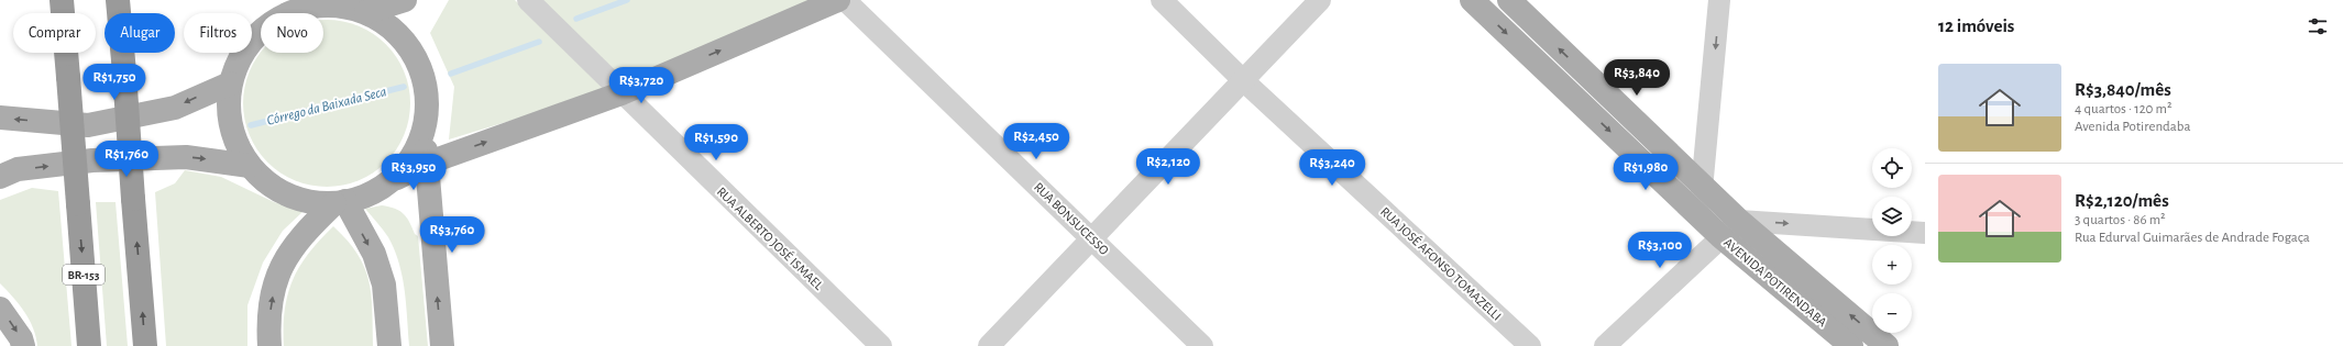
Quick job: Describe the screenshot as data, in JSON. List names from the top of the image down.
{
  "streets": {
    "highway": ["BR-153"],
    "main road": ["AVENIDA POTIRENDABA"],
    "street": ["RUA BONSUCESSO", "RUA ALBERTO JOSÉ ISMAEL", "RUA JOSÉ AFONSO TOMAZELLI"]
  },
  "water": ["Córrego da Baixada Seca"],
  "page": {
    "heading": "12 imóveis",
    "chip": [
      "Comprar",
      "Alugar",
      "Filtros",
      "Novo"
    ],
    "list": [
      {
        "name": "R$3,840/mês",
        "note": "4 quartos · 120 m² · Avenida Potirendaba"
      },
      {
        "name": "R$2,120/mês",
        "note": "3 quartos · 86 m² · Rua Edurval Guimarães de Andrade Fogaça"
      }
    ],
    "price": [
      "R$3,840",
      "R$1,750",
      "R$3,720",
      "R$2,450",
      "R$1,590",
      "R$1,760",
      "R$2,120",
      "R$3,240",
      "R$3,950",
      "R$1,980",
      "R$3,760",
      "R$3,100"
    ],
    "map_buttons": ["+", "−"]
  }
}
